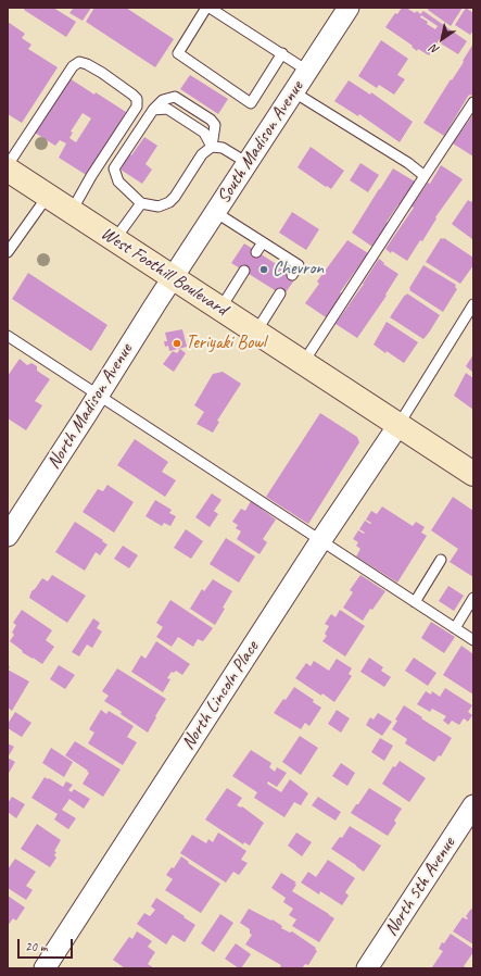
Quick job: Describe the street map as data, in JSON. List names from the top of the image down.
{
  "streets": {
    "main road": ["West Foothill Boulevard"],
    "street": [
      "South Madison Avenue",
      "North Madison Avenue",
      "North Lincoln Place",
      "North 5th Avenue"
    ]
  },
  "crossings": [
    ["South Madison Avenue", "West Foothill Boulevard"],
    ["South Madison Avenue", "North Madison Avenue"],
    ["West Foothill Boulevard", "North Madison Avenue"],
    ["West Foothill Boulevard", "North Lincoln Place"]
  ],
  "places": ["Chevron", "Teriyaki Bowl"],
  "scale_bar": "20 m",
  "north": "bottom left"
}
